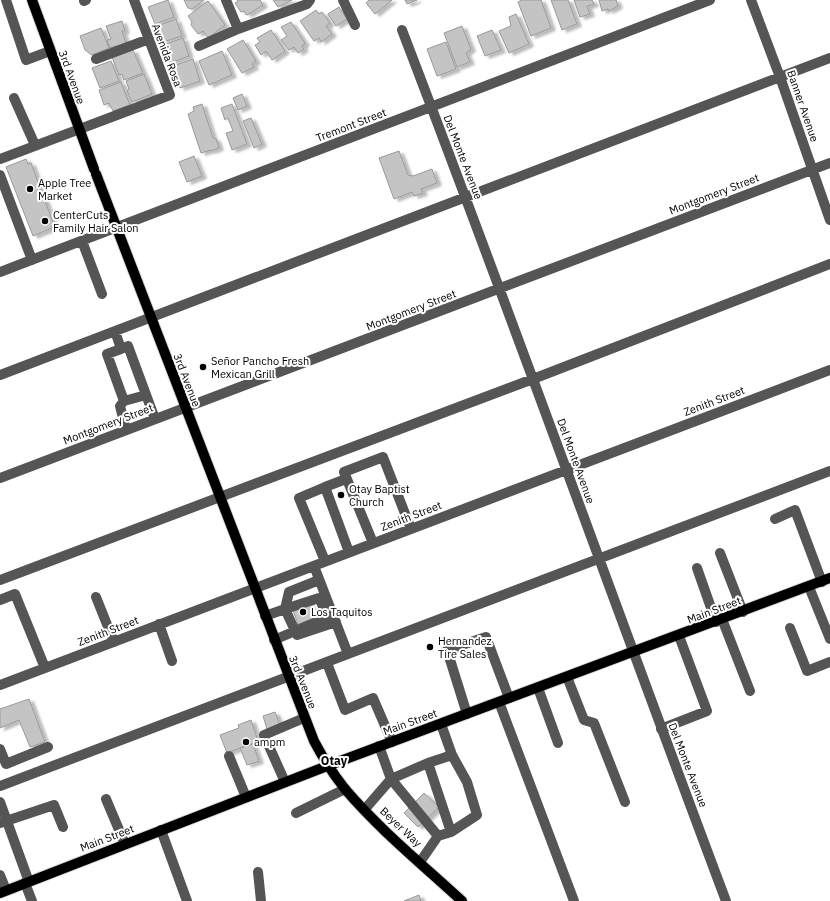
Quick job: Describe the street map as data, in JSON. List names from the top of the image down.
{
  "streets": {
    "main road": ["3rd Avenue", "Main Street", "Beyer Way"],
    "street": [
      "Avenida Rosa",
      "Banner Avenue",
      "Tremont Street",
      "Del Monte Avenue",
      "Montgomery Street",
      "Zenith Street"
    ]
  },
  "crossings": [
    ["Avenida Rosa", "3rd Avenue"],
    ["3rd Avenue", "Tremont Street"],
    ["3rd Avenue", "Montgomery Street"],
    ["3rd Avenue", "Zenith Street"],
    ["3rd Avenue", "Main Street"],
    ["3rd Avenue", "Beyer Way"],
    ["Banner Avenue", "Montgomery Street"],
    ["Tremont Street", "Del Monte Avenue"],
    ["Del Monte Avenue", "Montgomery Street"],
    ["Del Monte Avenue", "Zenith Street"],
    ["Del Monte Avenue", "Main Street"],
    ["Main Street", "Beyer Way"]
  ],
  "districts": ["Otay"],
  "places": [
    "Apple Tree Market",
    "CenterCuts Family Hair Salon",
    "Señor Pancho Fresh Mexican Grill",
    "Otay Baptist Church",
    "Los Taquitos",
    "Hernandez Tire Sales",
    "ampm"
  ]
}
